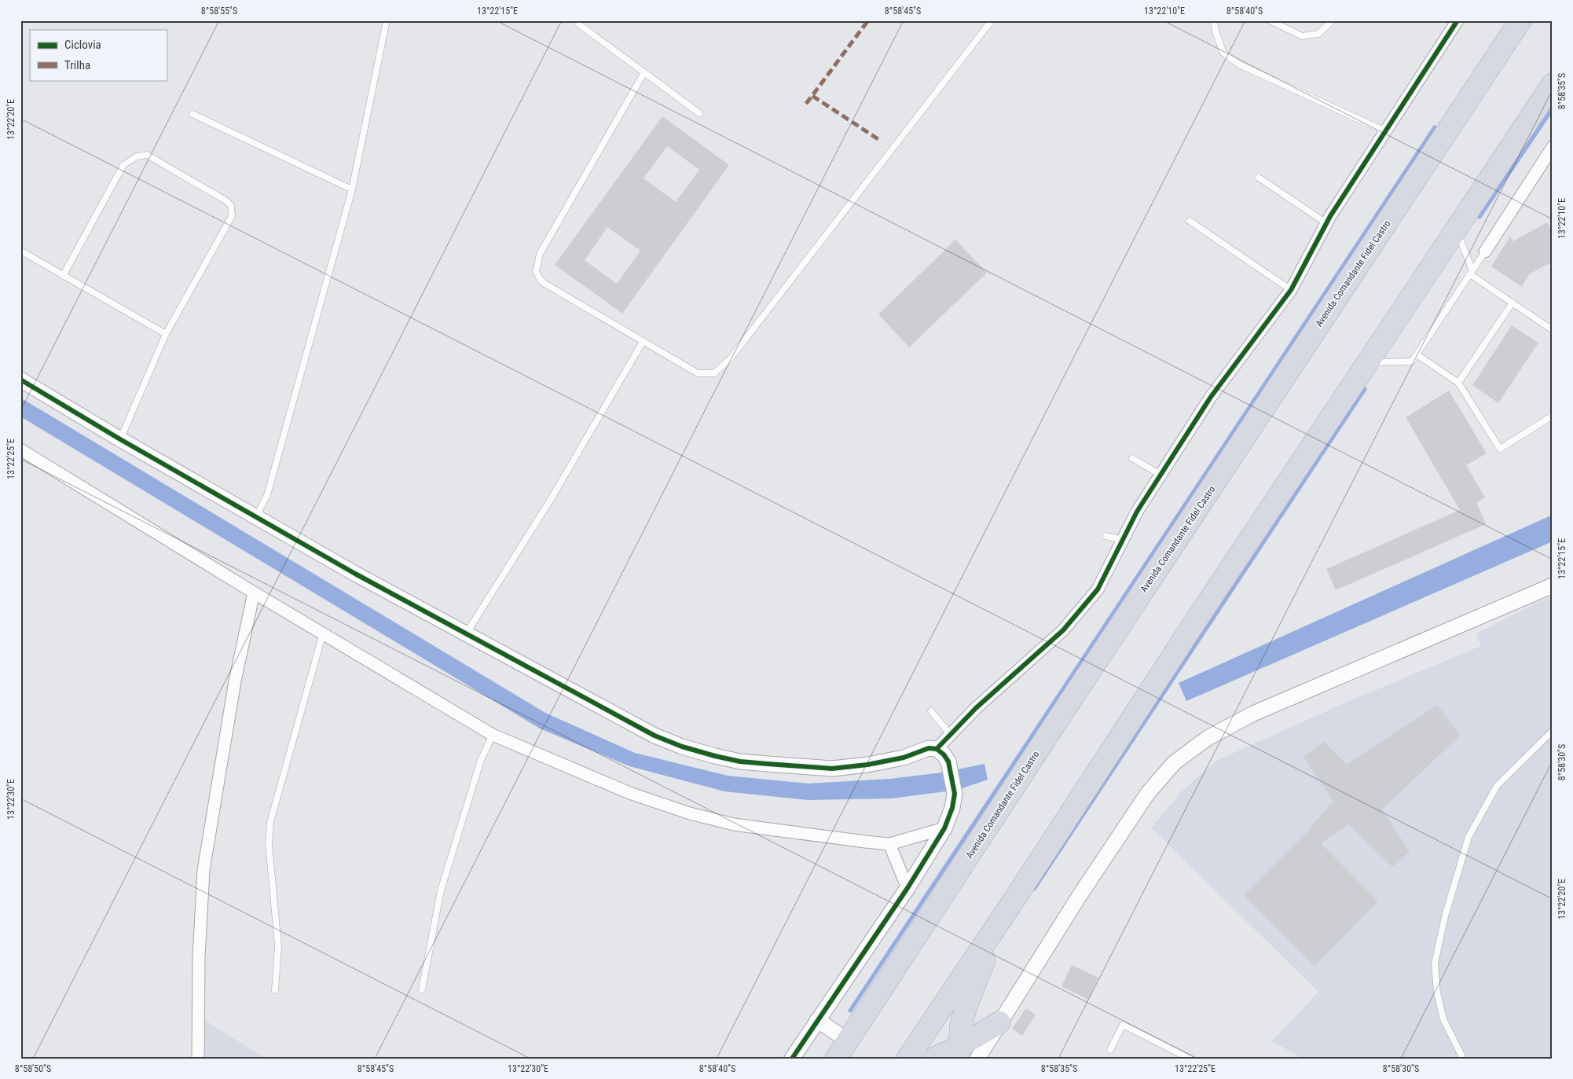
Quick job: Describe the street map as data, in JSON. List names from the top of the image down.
{
  "streets": {
    "highway": ["Avenida Comandante Fidel Castro"]
  },
  "legend": ["Ciclovia", "Trilha"],
  "coordinates": [
    "8°58'55\"S",
    "13°22'15\"E",
    "8°58'45\"S",
    "13°22'10\"E",
    "8°58'40\"S",
    "8°58'35\"S",
    "13°22'20\"E",
    "13°22'25\"E",
    "8°58'30\"S",
    "13°22'30\"E",
    "8°58'50\"S"
  ]
}
